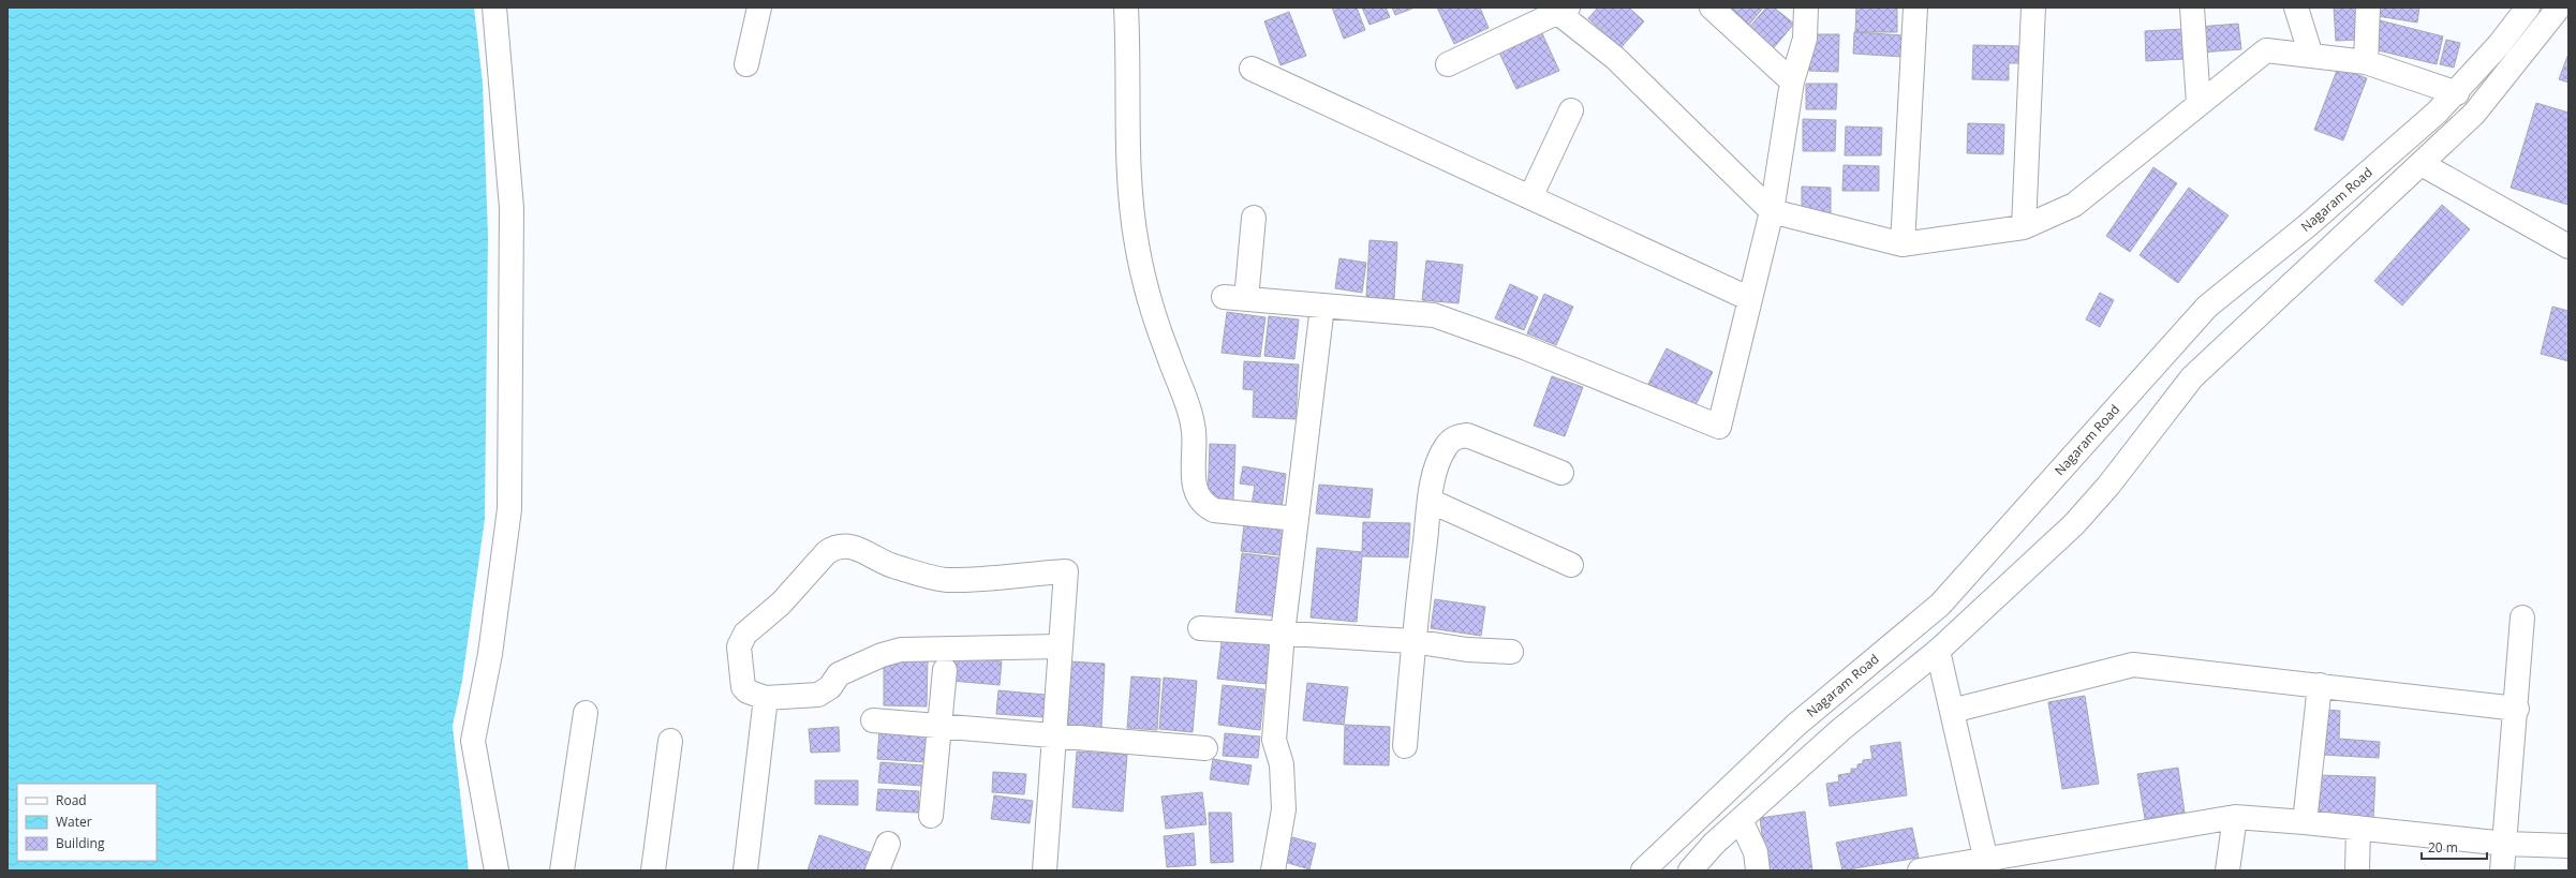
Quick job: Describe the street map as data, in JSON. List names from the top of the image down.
{
  "streets": {
    "street": ["Nagaram Road"]
  },
  "legend": ["Road", "Water", "Building"],
  "scale_bar": "20 m"
}
